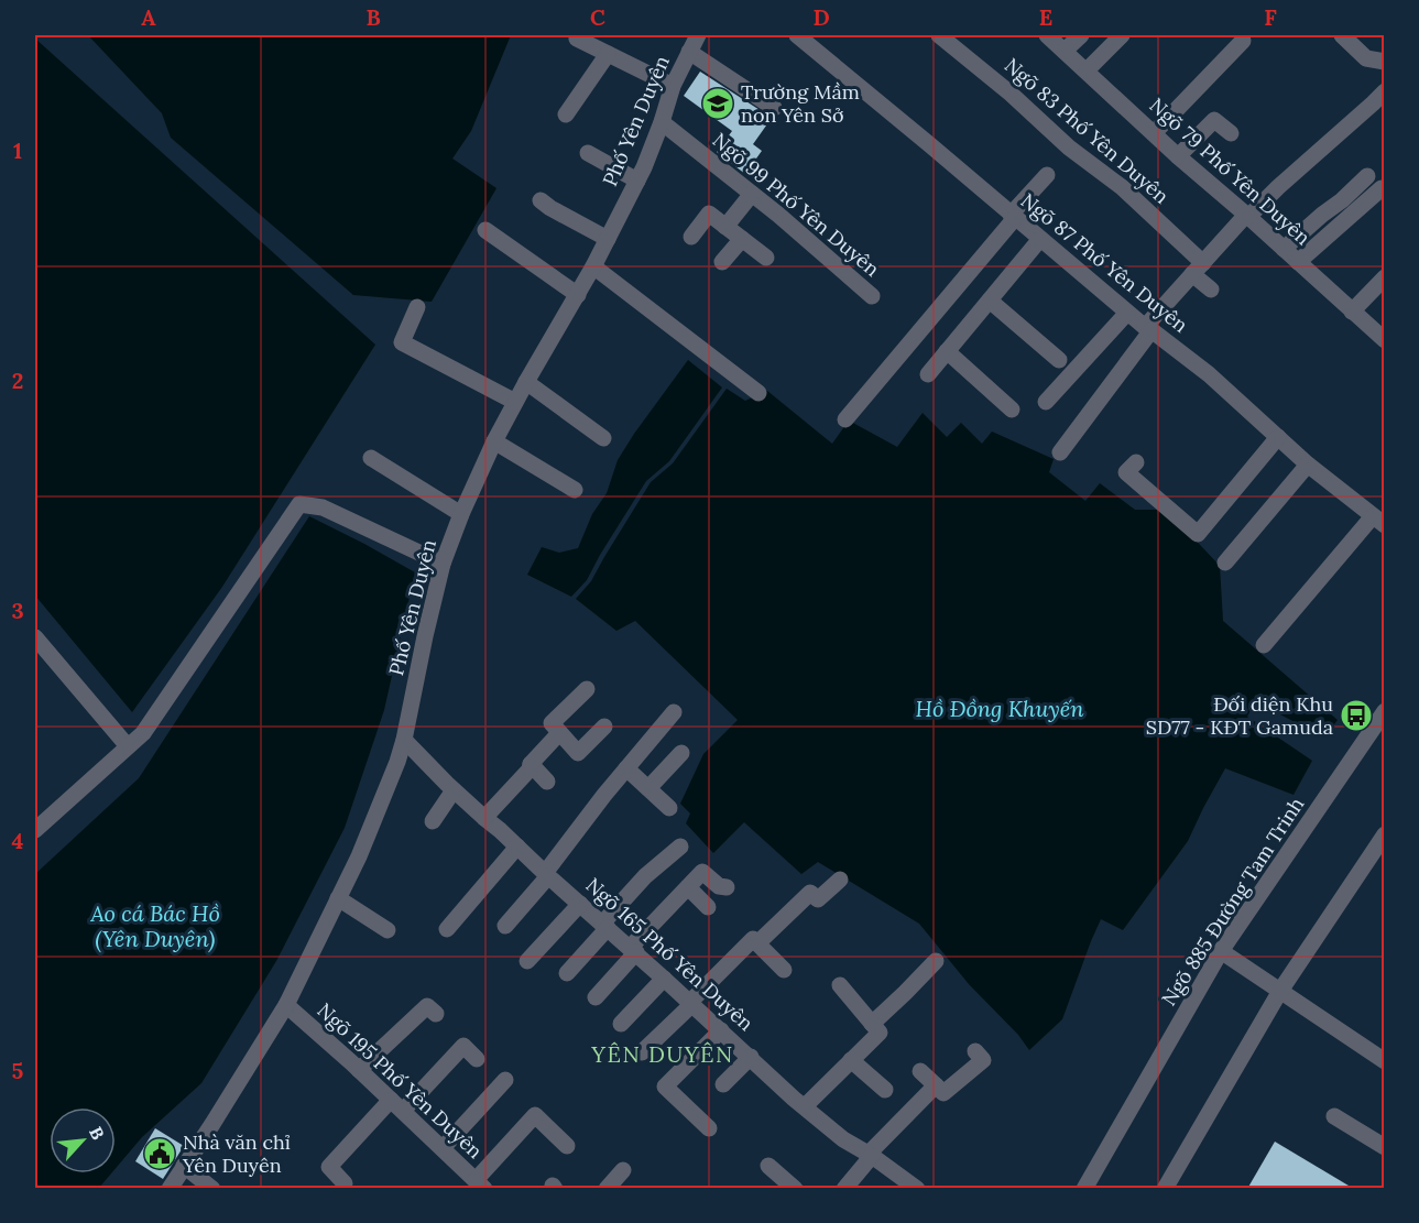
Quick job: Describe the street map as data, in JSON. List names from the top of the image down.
{
  "streets": {
    "street": [
      "Phố Yên Duyên",
      "Ngõ 83 Phố Yên Duyên",
      "Ngõ 79 Phố Yên Duyên",
      "Ngõ 99 Phố Yên Duyên",
      "Ngõ 87 Phố Yên Duyên",
      "Ngõ 885 Đường Tam Trinh",
      "Ngõ 165 Phố Yên Duyên",
      "Ngõ 195 Phố Yên Duyên"
    ]
  },
  "crossings": [
    ["Phố Yên Duyên", "Ngõ 99 Phố Yên Duyên"],
    ["Phố Yên Duyên", "Ngõ 165 Phố Yên Duyên"],
    ["Phố Yên Duyên", "Ngõ 195 Phố Yên Duyên"]
  ],
  "districts": ["YÊN DUYÊN"],
  "water": ["Hồ Đồng Khuyến", "Ao cá Bác Hồ (Yên Duyên)"],
  "places": {
    "school or university": ["Trường Mầm non Yên Sở"],
    "bus stop": ["Đối diện Khu SD77 - KĐT Gamuda"],
    "public building": ["Nhà văn chỉ Yên Duyên"]
  },
  "north": "top right",
  "grid": {
    "columns": [
      "A",
      "B",
      "C",
      "D",
      "E",
      "F"
    ],
    "rows": [
      "1",
      "2",
      "3",
      "4",
      "5"
    ]
  }
}
